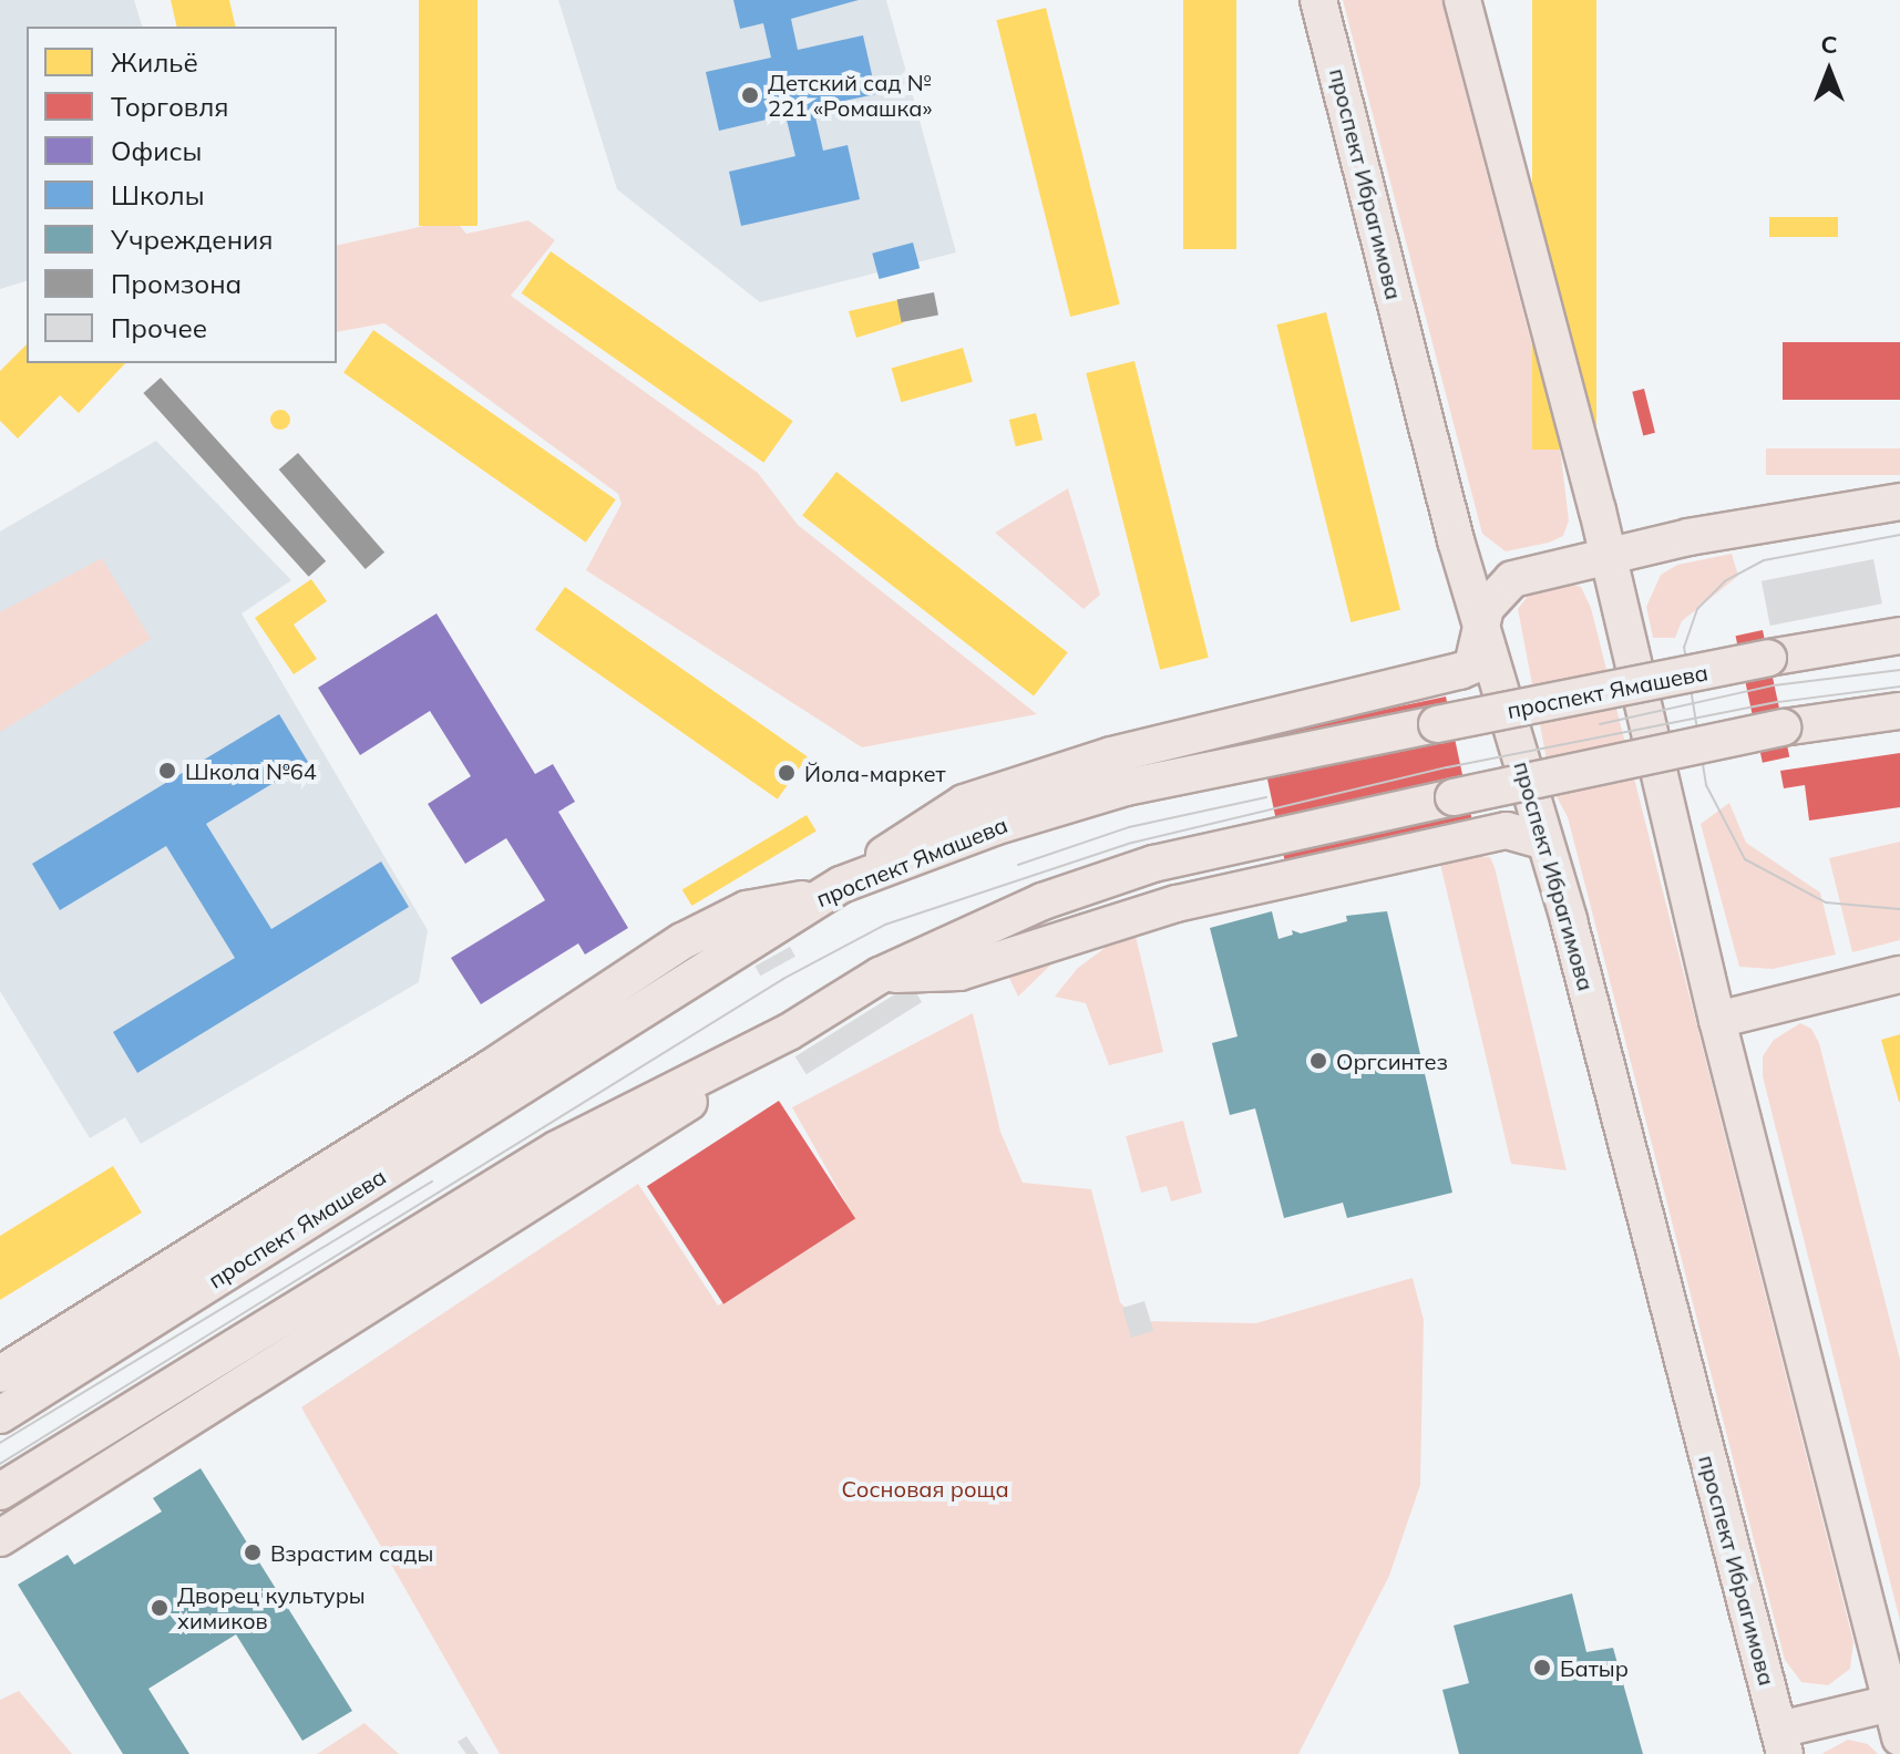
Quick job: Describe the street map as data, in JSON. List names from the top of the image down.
{
  "streets": {
    "main road": ["проспект Ибрагимова", "проспект Ямашева"]
  },
  "parks": ["Сосновая роща"],
  "places": [
    "Детский сад № 221 «Ромашка»",
    "Школа №64",
    "Йола-маркет",
    "Оргсинтез",
    "Взрастим сады",
    "Дворец культуры химиков",
    "Батыр"
  ],
  "legend": [
    "Жильё",
    "Торговля",
    "Офисы",
    "Школы",
    "Учреждения",
    "Промзона",
    "Прочее"
  ],
  "north": "top"
}
